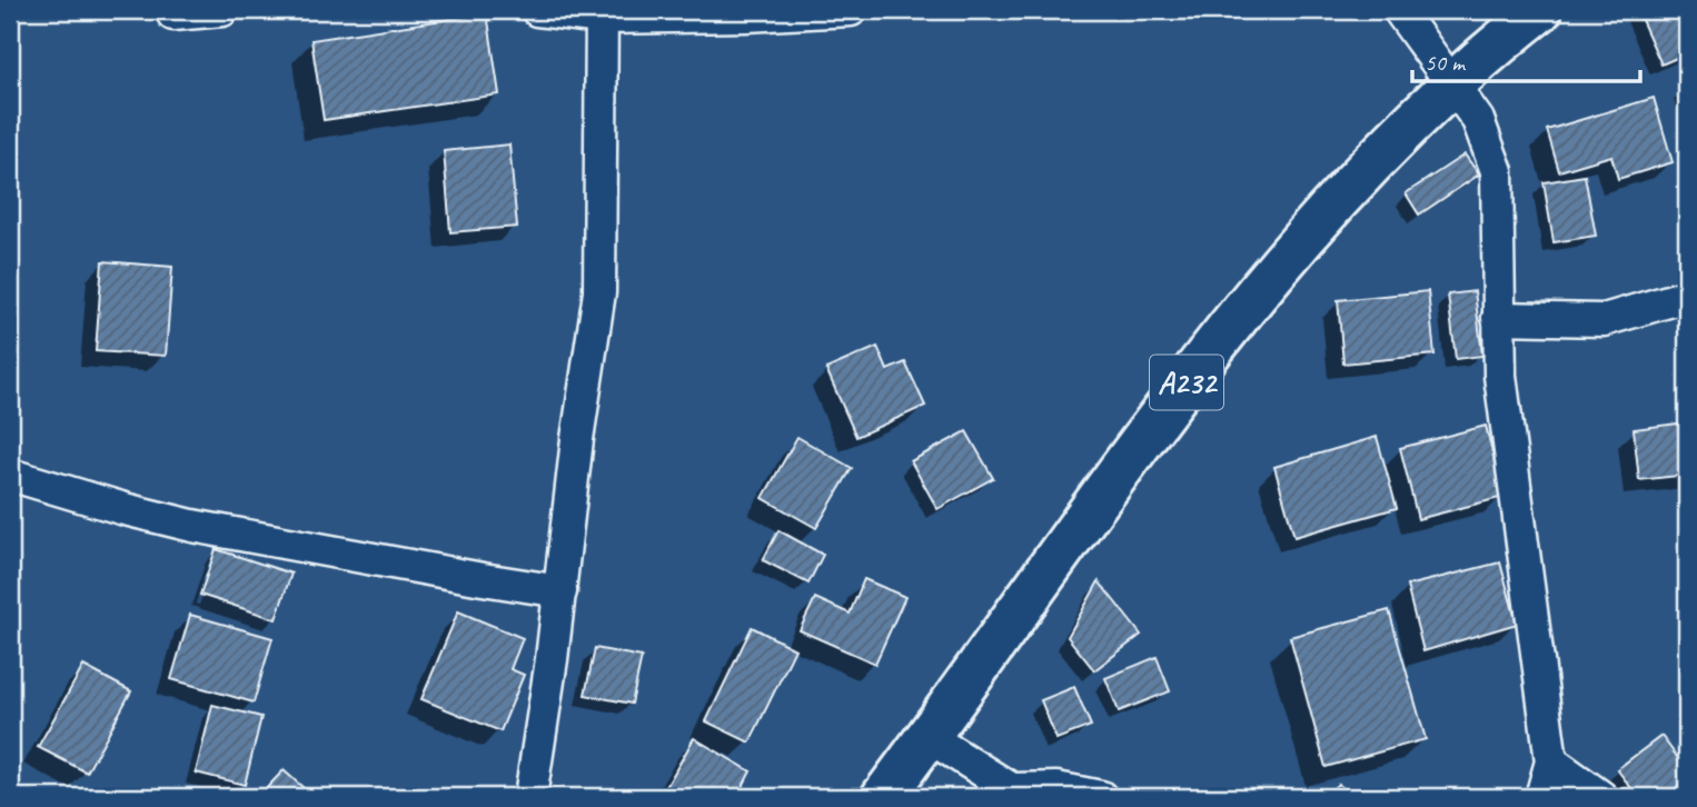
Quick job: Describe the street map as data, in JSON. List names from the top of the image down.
{
  "streets": {
    "main road": ["A232"]
  },
  "scale_bar": "50 m"
}
